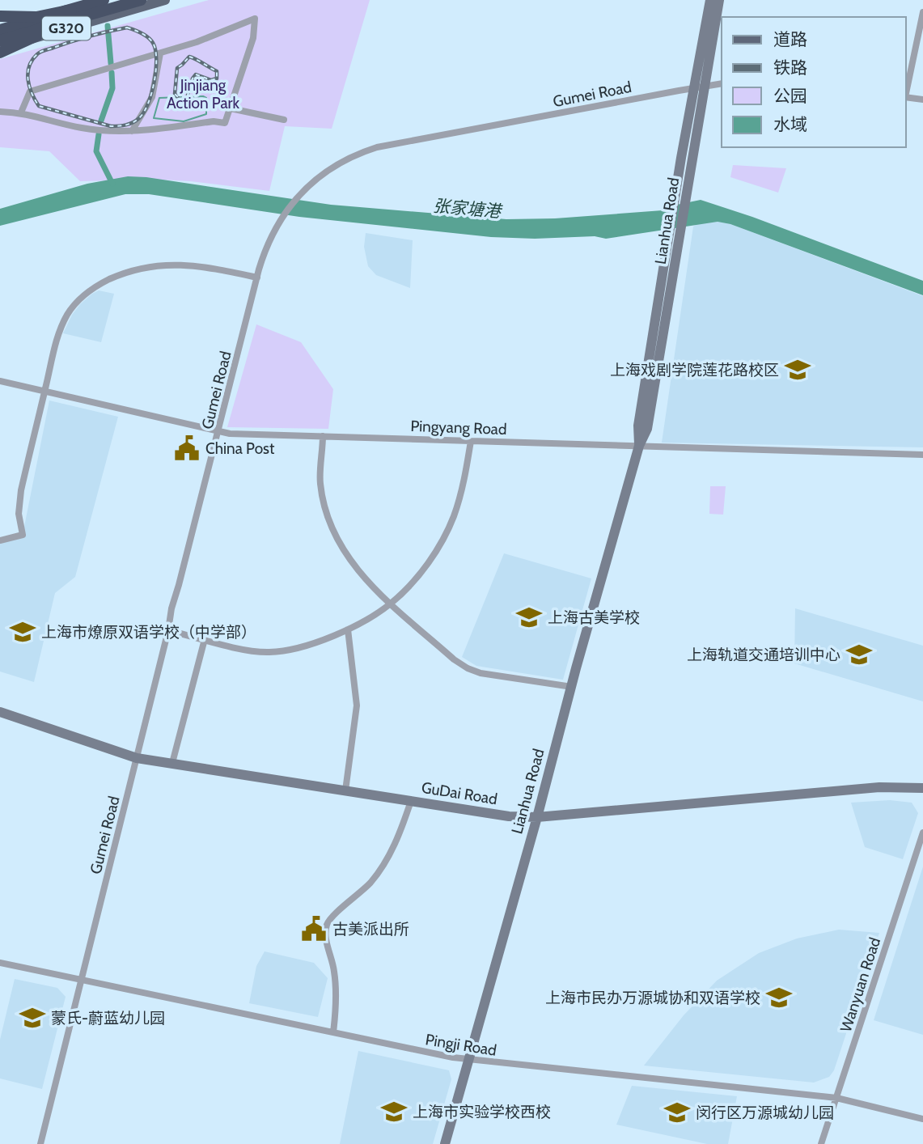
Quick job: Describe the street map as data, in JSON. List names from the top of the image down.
{
  "streets": {
    "main road": ["G320", "Lianhua Road", "GuDai Road"],
    "street": [
      "Gumei Road",
      "Pingyang Road",
      "Wanyuan Road",
      "Pingji Road"
    ]
  },
  "crossings": [
    ["Gumei Road", "Lianhua Road"],
    ["Gumei Road", "Pingyang Road"],
    ["Gumei Road", "GuDai Road"],
    ["Gumei Road", "Pingji Road"],
    ["Lianhua Road", "Pingyang Road"],
    ["Lianhua Road", "GuDai Road"],
    ["Lianhua Road", "Pingji Road"],
    ["Wanyuan Road", "Pingji Road"]
  ],
  "water": ["张家塘港"],
  "parks": ["Jinjiang Action Park"],
  "places": {
    "school or university": [
      "上海戏剧学院莲花路校区",
      "上海古美学校",
      "上海市燎原双语学校（中学部）",
      "上海轨道交通培训中心",
      "上海市民办万源城协和双语学校",
      "蒙氏-蔚蓝幼儿园",
      "上海市实验学校西校",
      "闵行区万源城幼儿园"
    ],
    "public building": ["China Post", "古美派出所"]
  },
  "legend": [
    "道路",
    "铁路",
    "公园",
    "水域"
  ]
}
